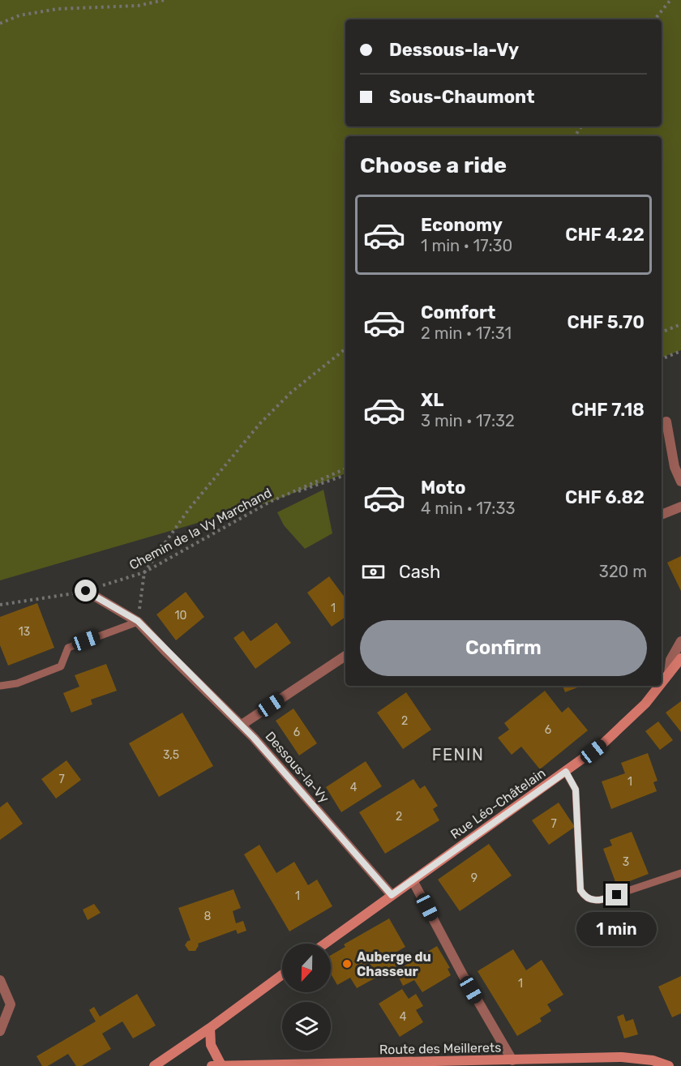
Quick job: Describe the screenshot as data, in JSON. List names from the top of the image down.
{
  "streets": {
    "street": ["Dessous-la-Vy", "Rue Léo-Châtelain", "Route des Meillerets"],
    "path": ["Chemin de la Vy Marchand"]
  },
  "crossings": [
    ["Chemin de la Vy Marchand", "Dessous-la-Vy"],
    ["Dessous-la-Vy", "Rue Léo-Châtelain"]
  ],
  "districts": ["FENIN"],
  "places": ["Auberge du Chasseur"],
  "house_numbers": [
    "1",
    "10",
    "13",
    "2",
    "6",
    "6",
    "3,5",
    "7",
    "1",
    "4",
    "2",
    "7",
    "3",
    "9",
    "1",
    "8",
    "1",
    "4"
  ],
  "north": "bottom",
  "page": {
    "banner": ["Dessous-la-Vy", "Sous-Chaumont"],
    "heading": "Choose a ride",
    "list": [
      {
        "name": "Economy",
        "note": "1 min · 17:30",
        "value": "CHF 4.22"
      },
      {
        "name": "Comfort",
        "note": "2 min · 17:31",
        "value": "CHF 5.70"
      },
      {
        "name": "XL",
        "note": "3 min · 17:32",
        "value": "CHF 7.18"
      },
      {
        "name": "Moto",
        "note": "4 min · 17:33",
        "value": "CHF 6.82"
      }
    ],
    "pay": ["Cash", "320 m"],
    "buttons": "Confirm",
    "bubble": "1 min"
  }
}
